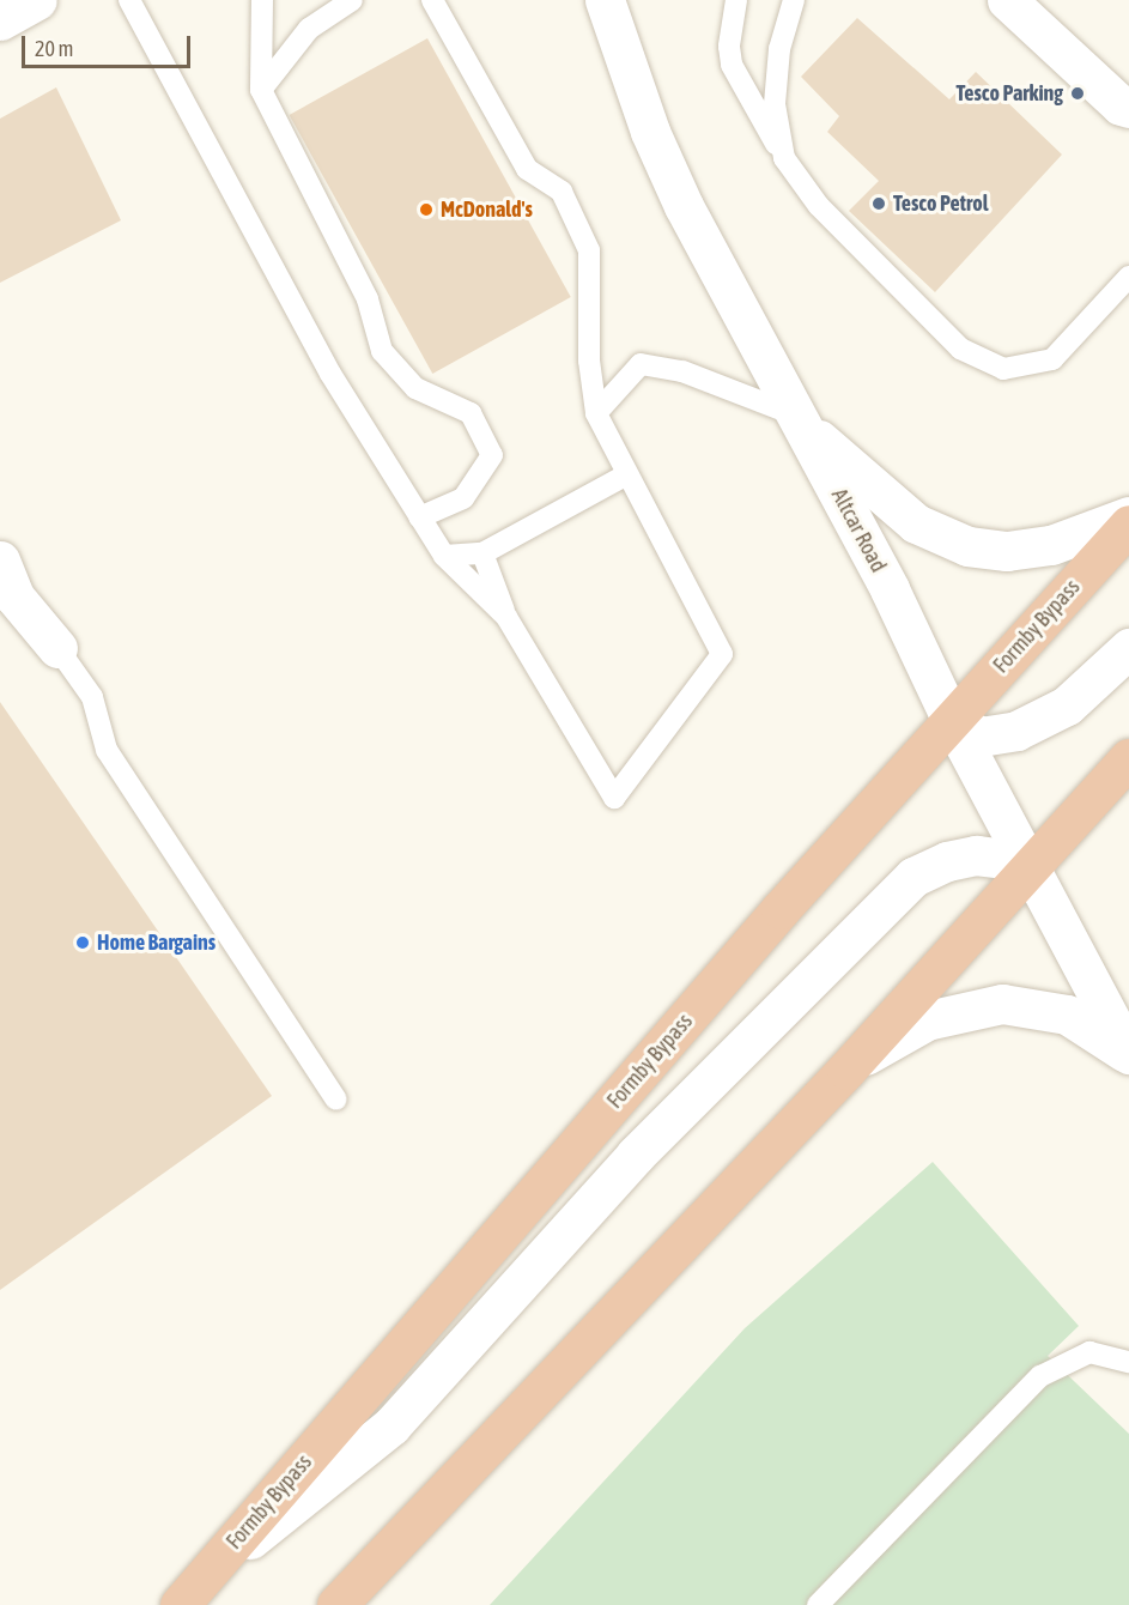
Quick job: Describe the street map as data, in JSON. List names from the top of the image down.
{
  "streets": {
    "highway": ["Formby Bypass"],
    "main road": ["Altcar Road"]
  },
  "crossings": [
    ["Altcar Road", "Formby Bypass"]
  ],
  "places": [
    "Tesco Parking",
    "Tesco Petrol",
    "McDonald's",
    "Home Bargains"
  ],
  "scale_bar": "20 m"
}
